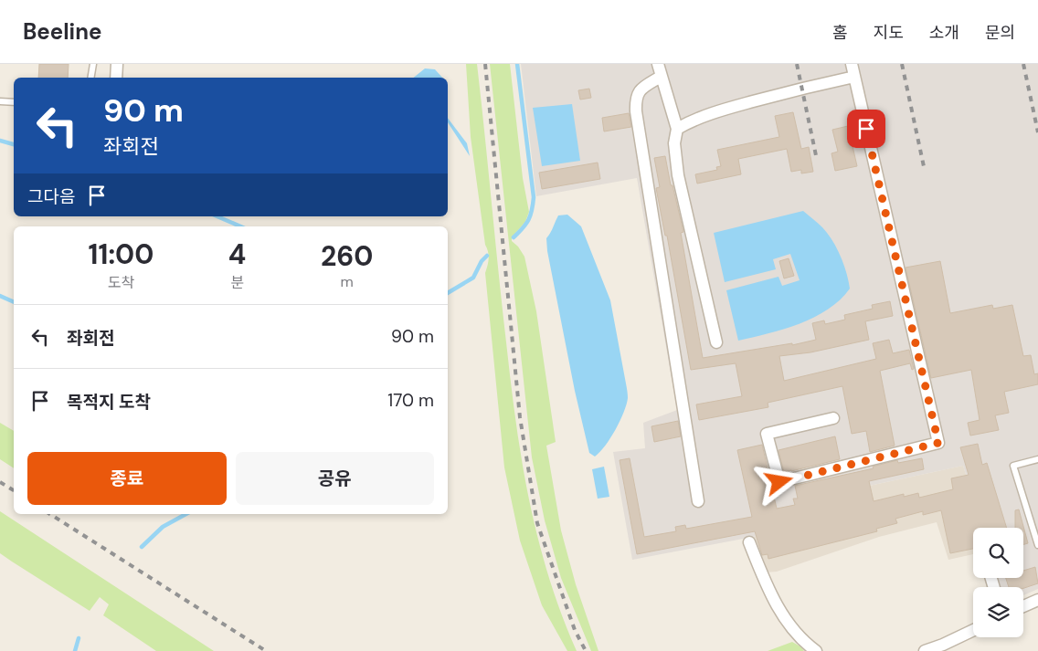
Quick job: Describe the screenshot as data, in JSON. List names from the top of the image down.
{
  "page": {
    "header": "Beeline",
    "nav": [
      "홈",
      "지도",
      "소개",
      "문의"
    ],
    "turn": ["90 m", "좌회전"],
    "then": "그다음",
    "eta": [
      "11:00",
      "도착",
      "4",
      "분",
      "260",
      "m"
    ],
    "list": [
      {
        "name": "좌회전",
        "value": "90 m"
      },
      {
        "name": "목적지 도착",
        "value": "170 m"
      }
    ],
    "buttons": ["종료", "공유"]
  }
}
